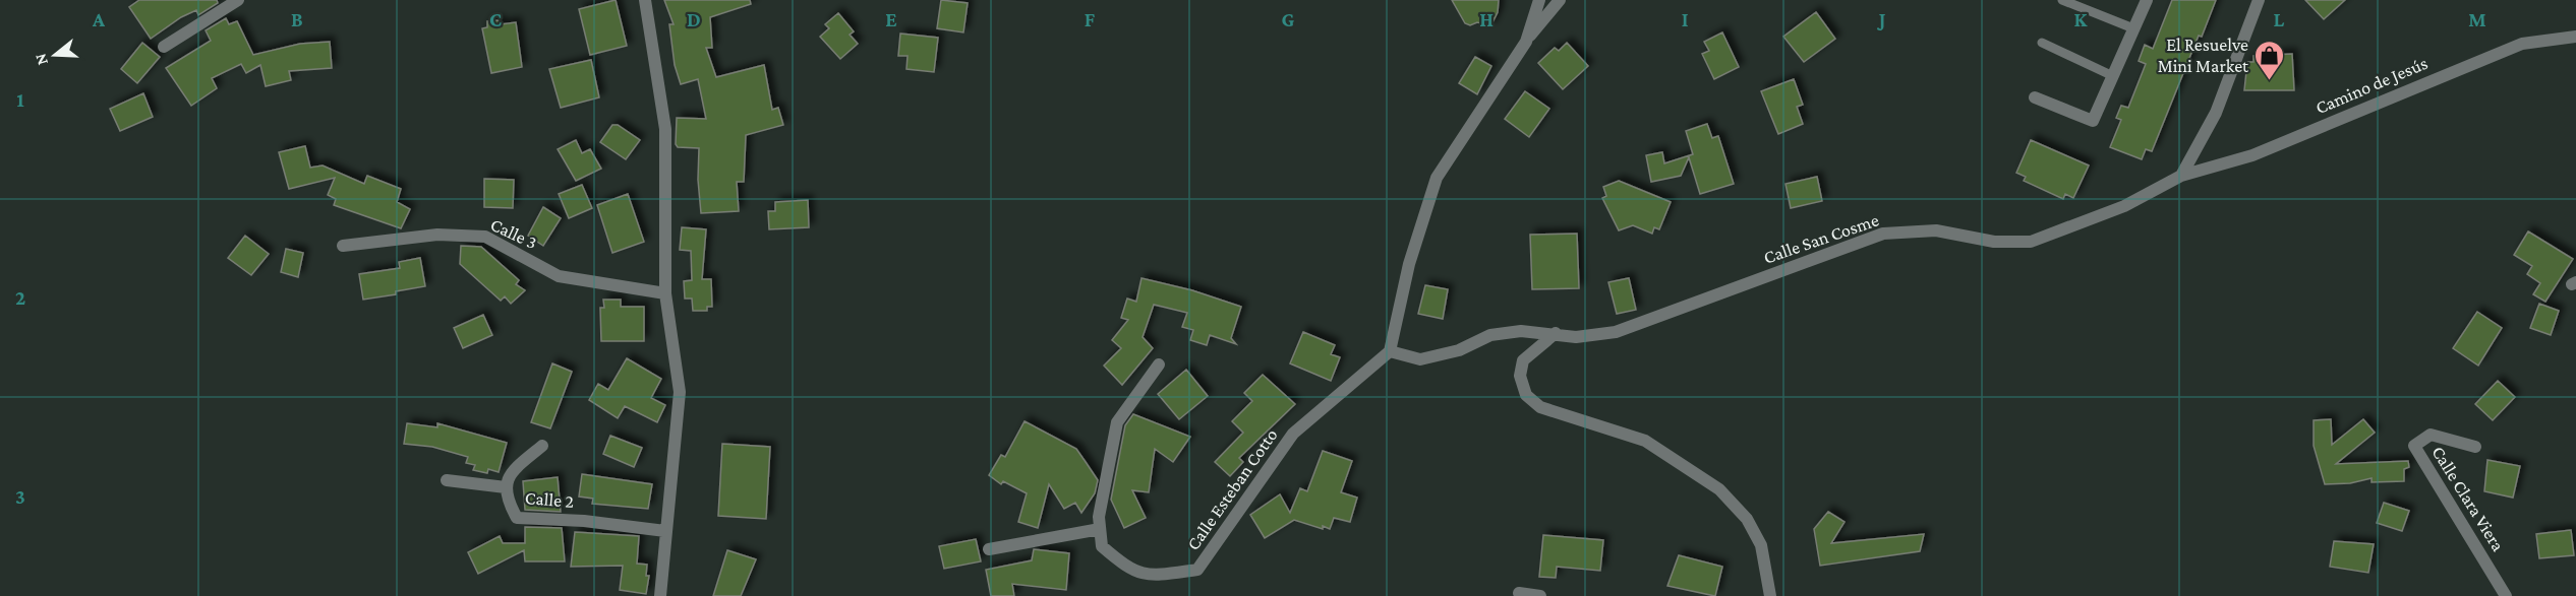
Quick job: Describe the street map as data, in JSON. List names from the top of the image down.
{
  "streets": {
    "street": [
      "Camino de Jesús",
      "Calle 3",
      "Calle San Cosme",
      "Calle Esteban Cotto",
      "Calle Clara Viera",
      "Calle 2"
    ]
  },
  "crossings": [
    ["Camino de Jesús", "Calle San Cosme"],
    ["Calle San Cosme", "Calle Esteban Cotto"]
  ],
  "places": {
    "shop": ["El Resuelve Mini Market"]
  },
  "north": "left",
  "grid": {
    "columns": [
      "A",
      "B",
      "C",
      "D",
      "E",
      "F",
      "G",
      "H",
      "I",
      "J",
      "K",
      "L",
      "M"
    ],
    "rows": ["1", "2", "3"]
  }
}
